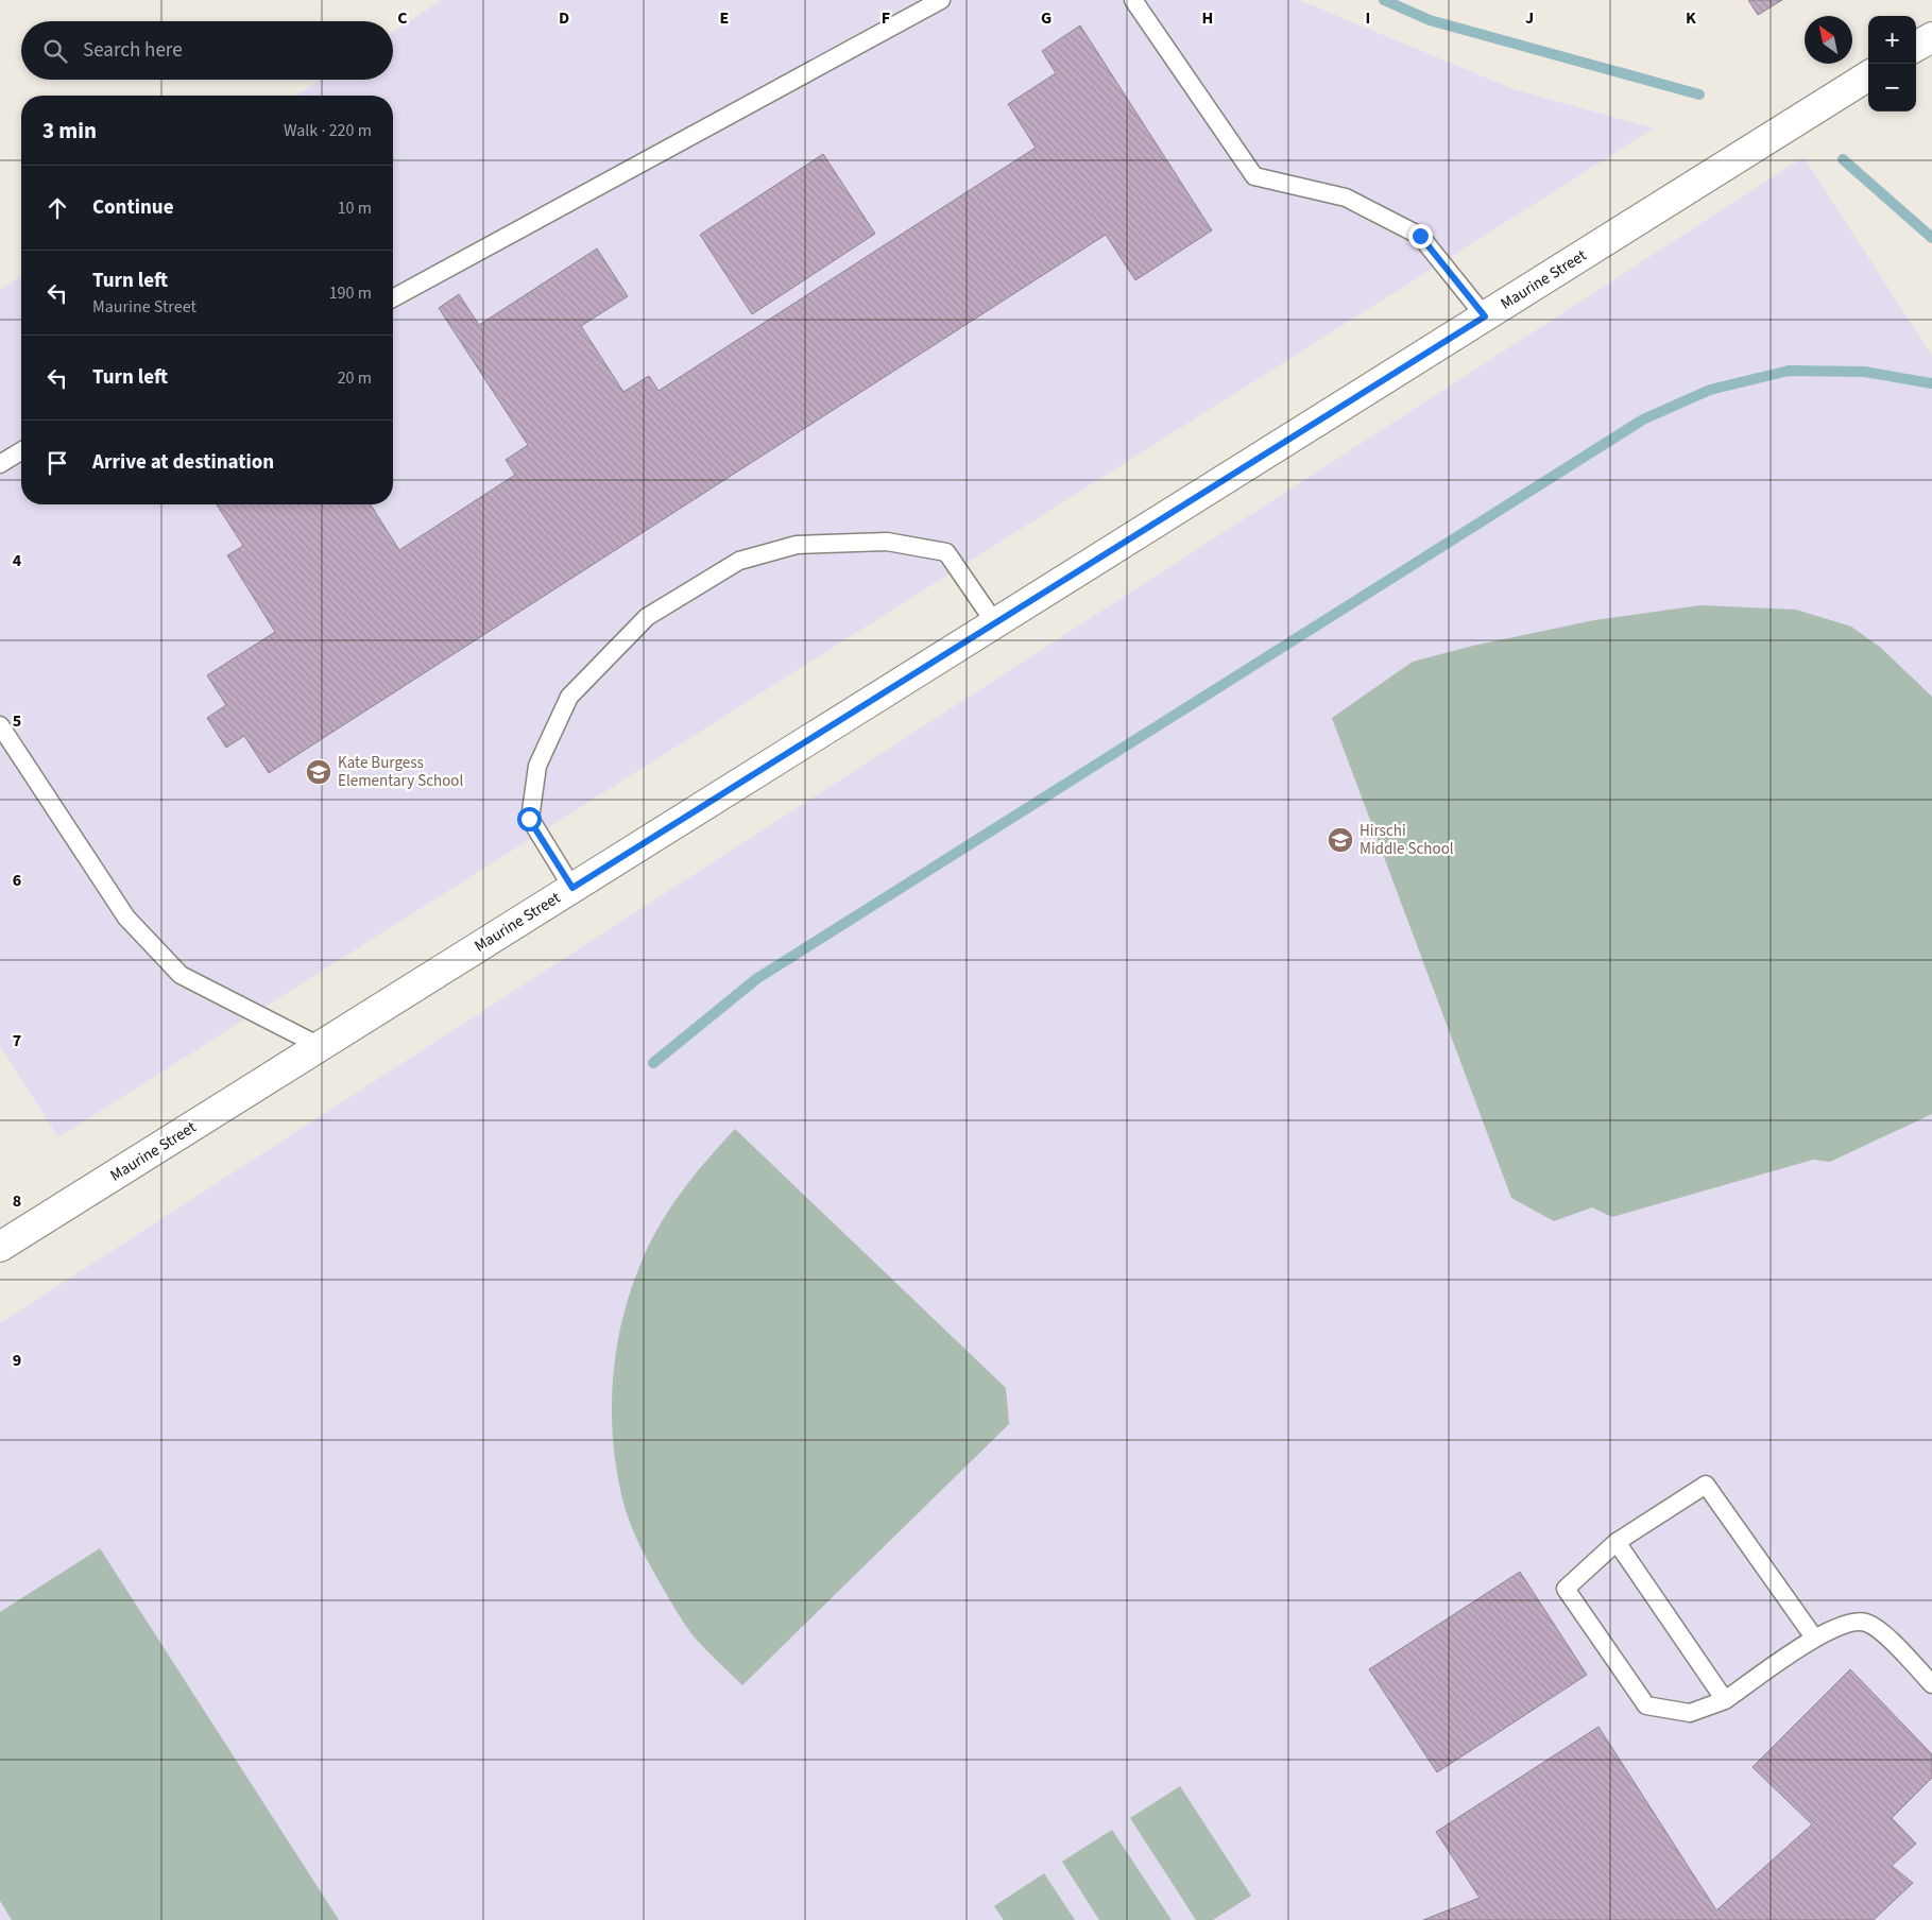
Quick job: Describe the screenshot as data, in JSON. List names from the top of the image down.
{
  "streets": {
    "street": ["Maurine Street"]
  },
  "places": {
    "school or university": ["Kate Burgess Elementary School", "Hirschi Middle School"]
  },
  "north": "top left",
  "page": {
    "map_buttons": ["+", "−"],
    "search": "Search here",
    "heading": ["3 min", "Walk · 220 m"],
    "list": [
      ["Continue", "10 m"],
      ["Turn left", "Maurine Street", "190 m"],
      ["Turn left", "20 m"],
      "Arrive at destination"
    ]
  },
  "grid": {
    "columns": [
      "C",
      "D",
      "E",
      "F",
      "G",
      "H",
      "I",
      "J",
      "K"
    ],
    "rows": [
      "4",
      "5",
      "6",
      "7",
      "8",
      "9"
    ]
  }
}
